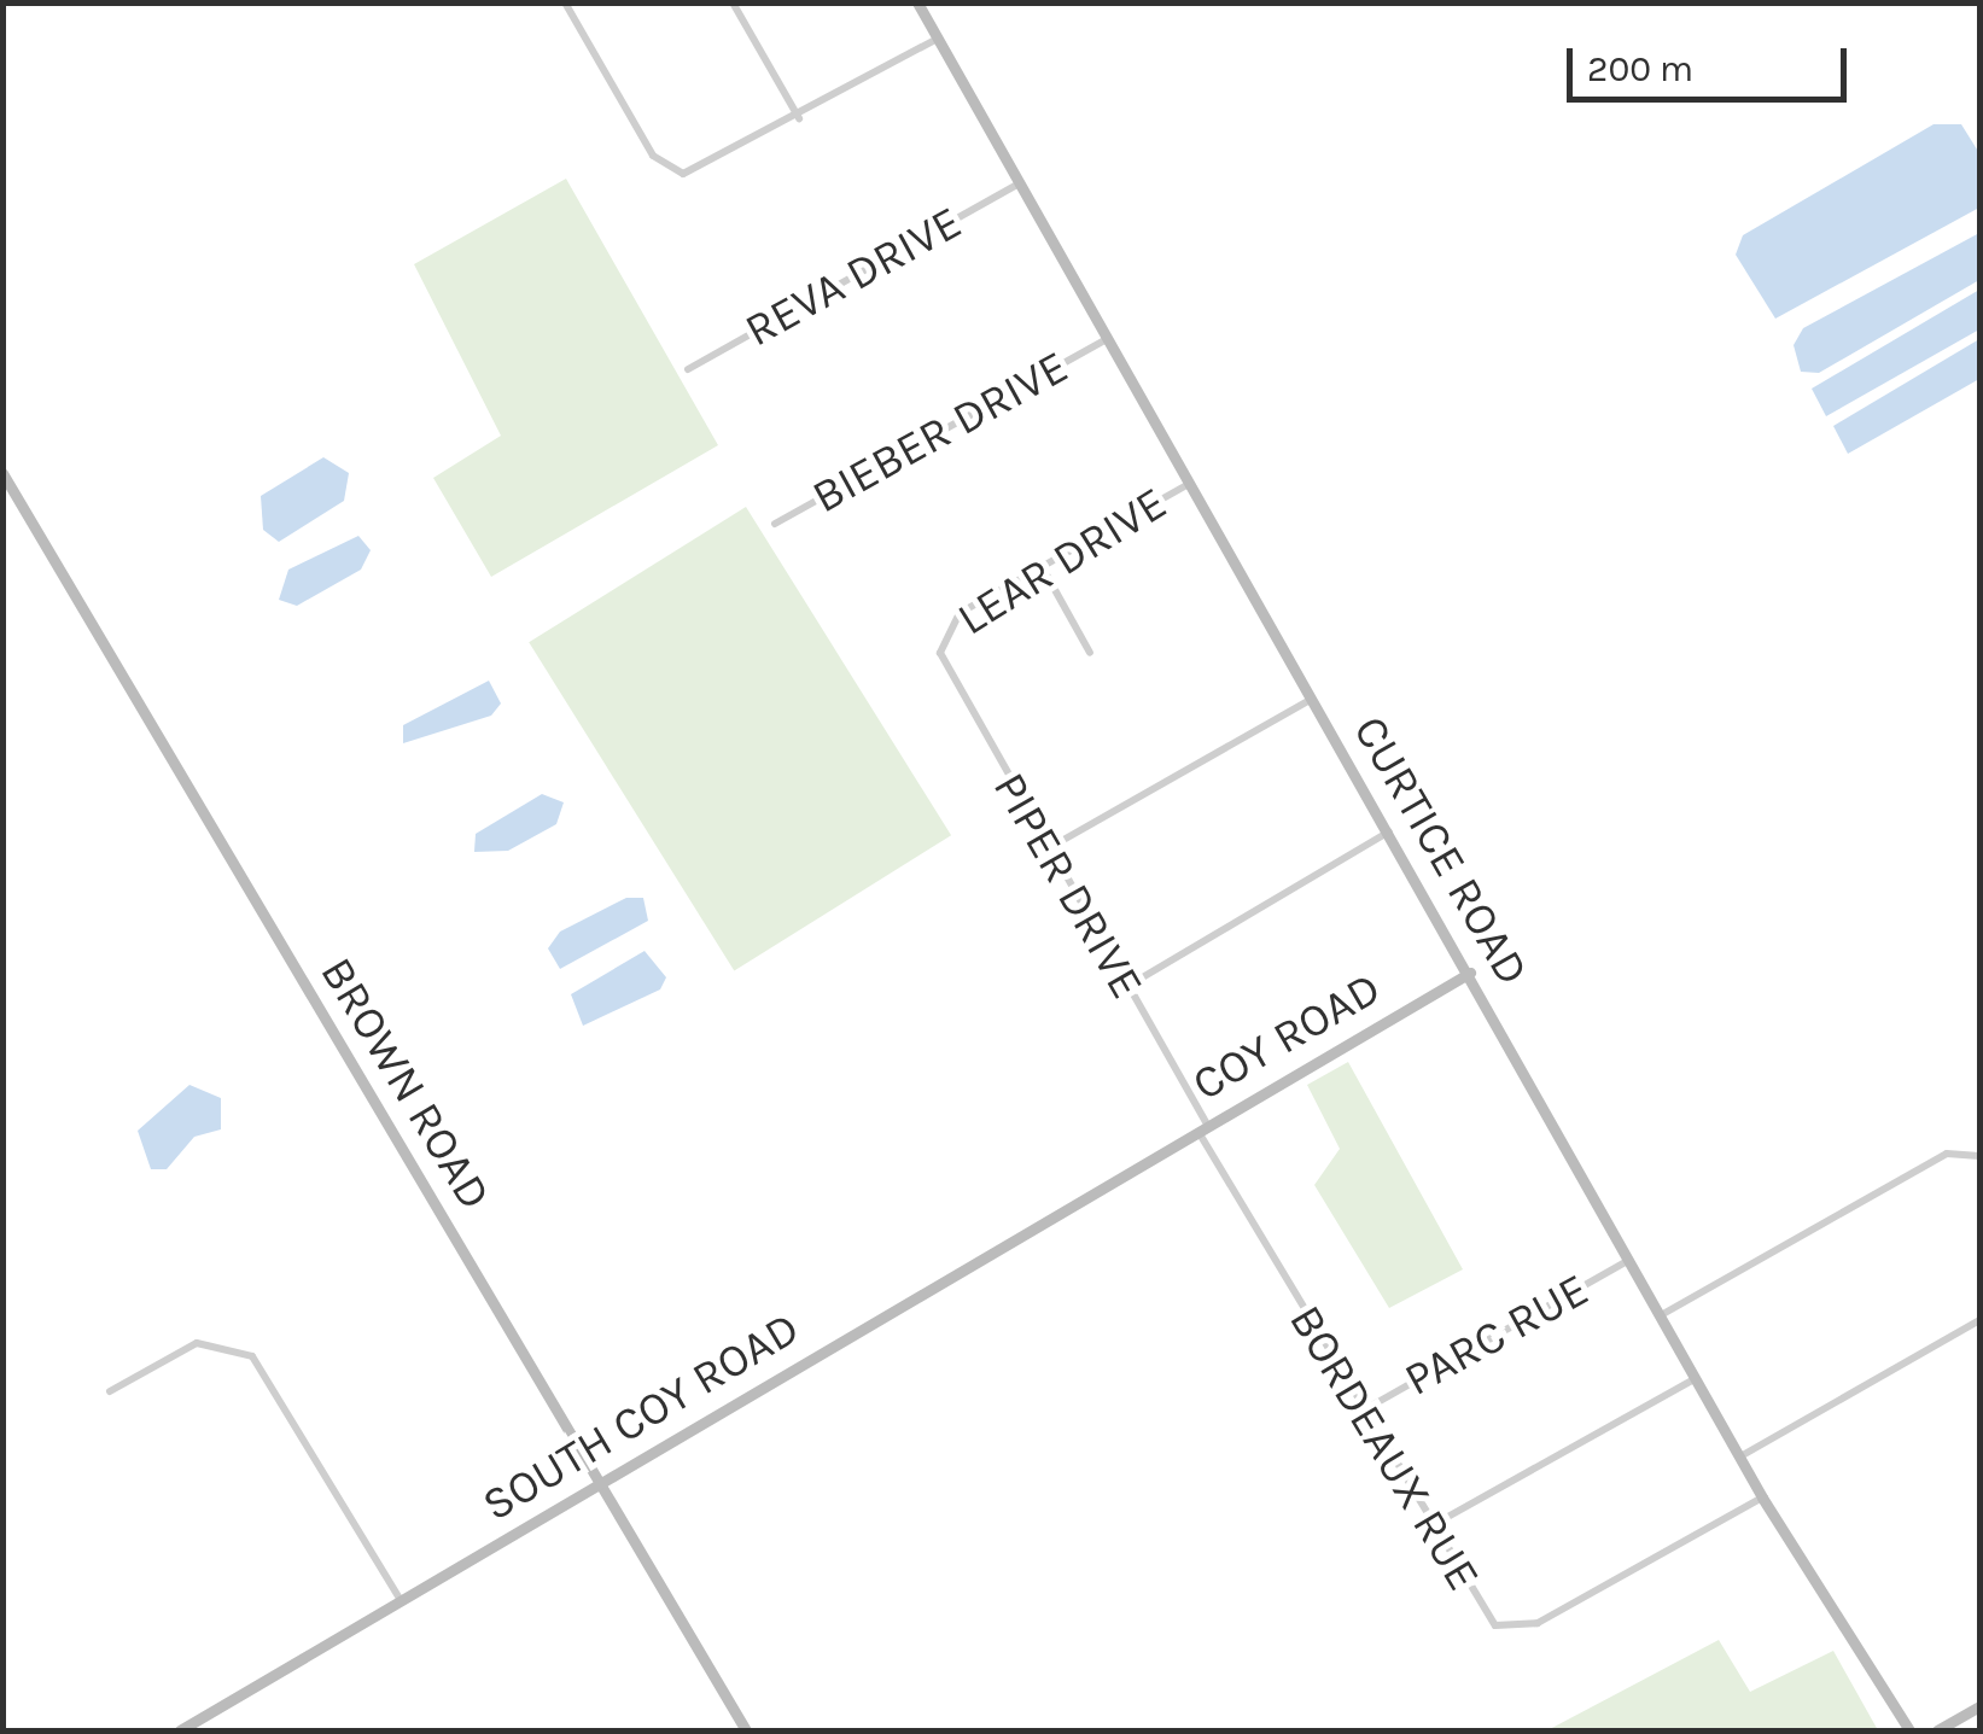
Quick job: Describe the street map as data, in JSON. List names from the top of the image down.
{
  "streets": {
    "street": [
      "REVA DRIVE",
      "BIEBER DRIVE",
      "LEAR DRIVE",
      "CURTICE ROAD",
      "PIPER DRIVE",
      "COY ROAD",
      "BROWN ROAD",
      "PARC RUE",
      "SOUTH COY ROAD",
      "BORDEAUX RUE"
    ]
  },
  "crossings": [
    ["REVA DRIVE", "CURTICE ROAD"],
    ["BIEBER DRIVE", "CURTICE ROAD"],
    ["LEAR DRIVE", "CURTICE ROAD"],
    ["LEAR DRIVE", "PIPER DRIVE"],
    ["CURTICE ROAD", "COY ROAD"],
    ["CURTICE ROAD", "PARC RUE"],
    ["CURTICE ROAD", "BORDEAUX RUE"],
    ["PIPER DRIVE", "COY ROAD"],
    ["PIPER DRIVE", "BORDEAUX RUE"],
    ["COY ROAD", "SOUTH COY ROAD"],
    ["COY ROAD", "BORDEAUX RUE"],
    ["BROWN ROAD", "SOUTH COY ROAD"],
    ["PARC RUE", "BORDEAUX RUE"]
  ],
  "scale_bar": "200 m"
}
